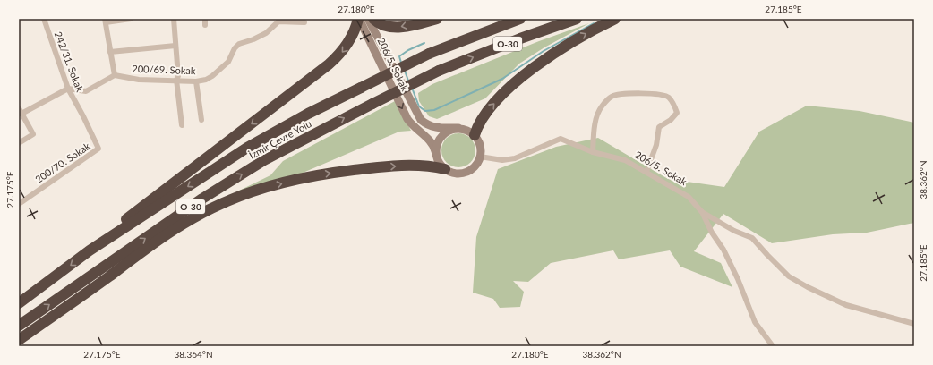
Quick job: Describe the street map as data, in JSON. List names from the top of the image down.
{
  "streets": {
    "highway": ["O-30", "İzmir Çevre Yolu"],
    "main road": ["206/5. Sokak"],
    "street": ["242/31. Sokak", "200/69. Sokak", "200/70. Sokak"]
  },
  "crossings": [
    ["242/31. Sokak", "200/70. Sokak"]
  ],
  "coordinates": [
    "27.180°E",
    "27.185°E",
    "38.362°N",
    "27.175°E",
    "38.364°N"
  ]
}
